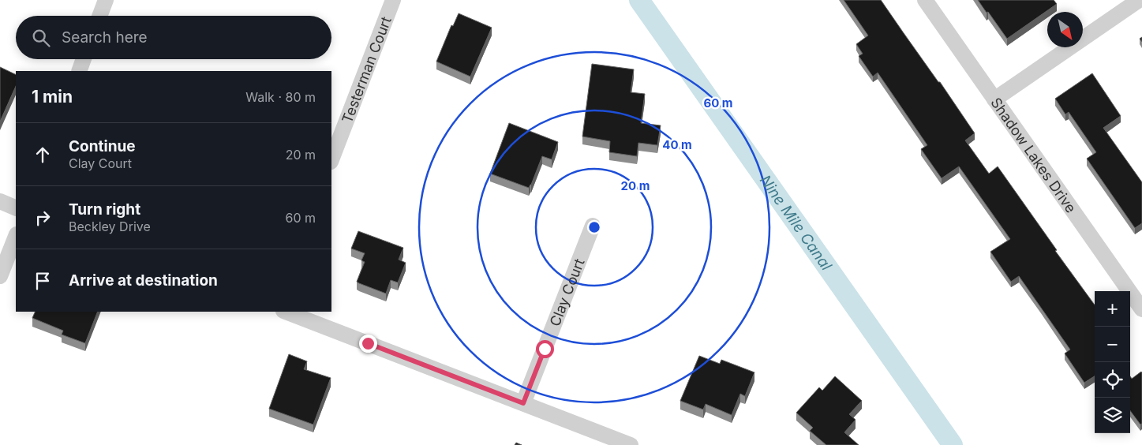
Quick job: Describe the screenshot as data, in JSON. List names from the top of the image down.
{
  "streets": {
    "street": ["Testerman Court", "Shadow Lakes Drive", "Clay Court"]
  },
  "water": ["Nine Mile Canal"],
  "north": "bottom right",
  "page": {
    "search": "Search here",
    "heading": ["1 min", "Walk · 80 m"],
    "list": [
      ["Continue", "Clay Court", "20 m"],
      ["Turn right", "Beckley Drive", "60 m"],
      "Arrive at destination"
    ],
    "map_buttons": ["+", "−"]
  },
  "rings": ["60 m", "40 m", "20 m"]
}
